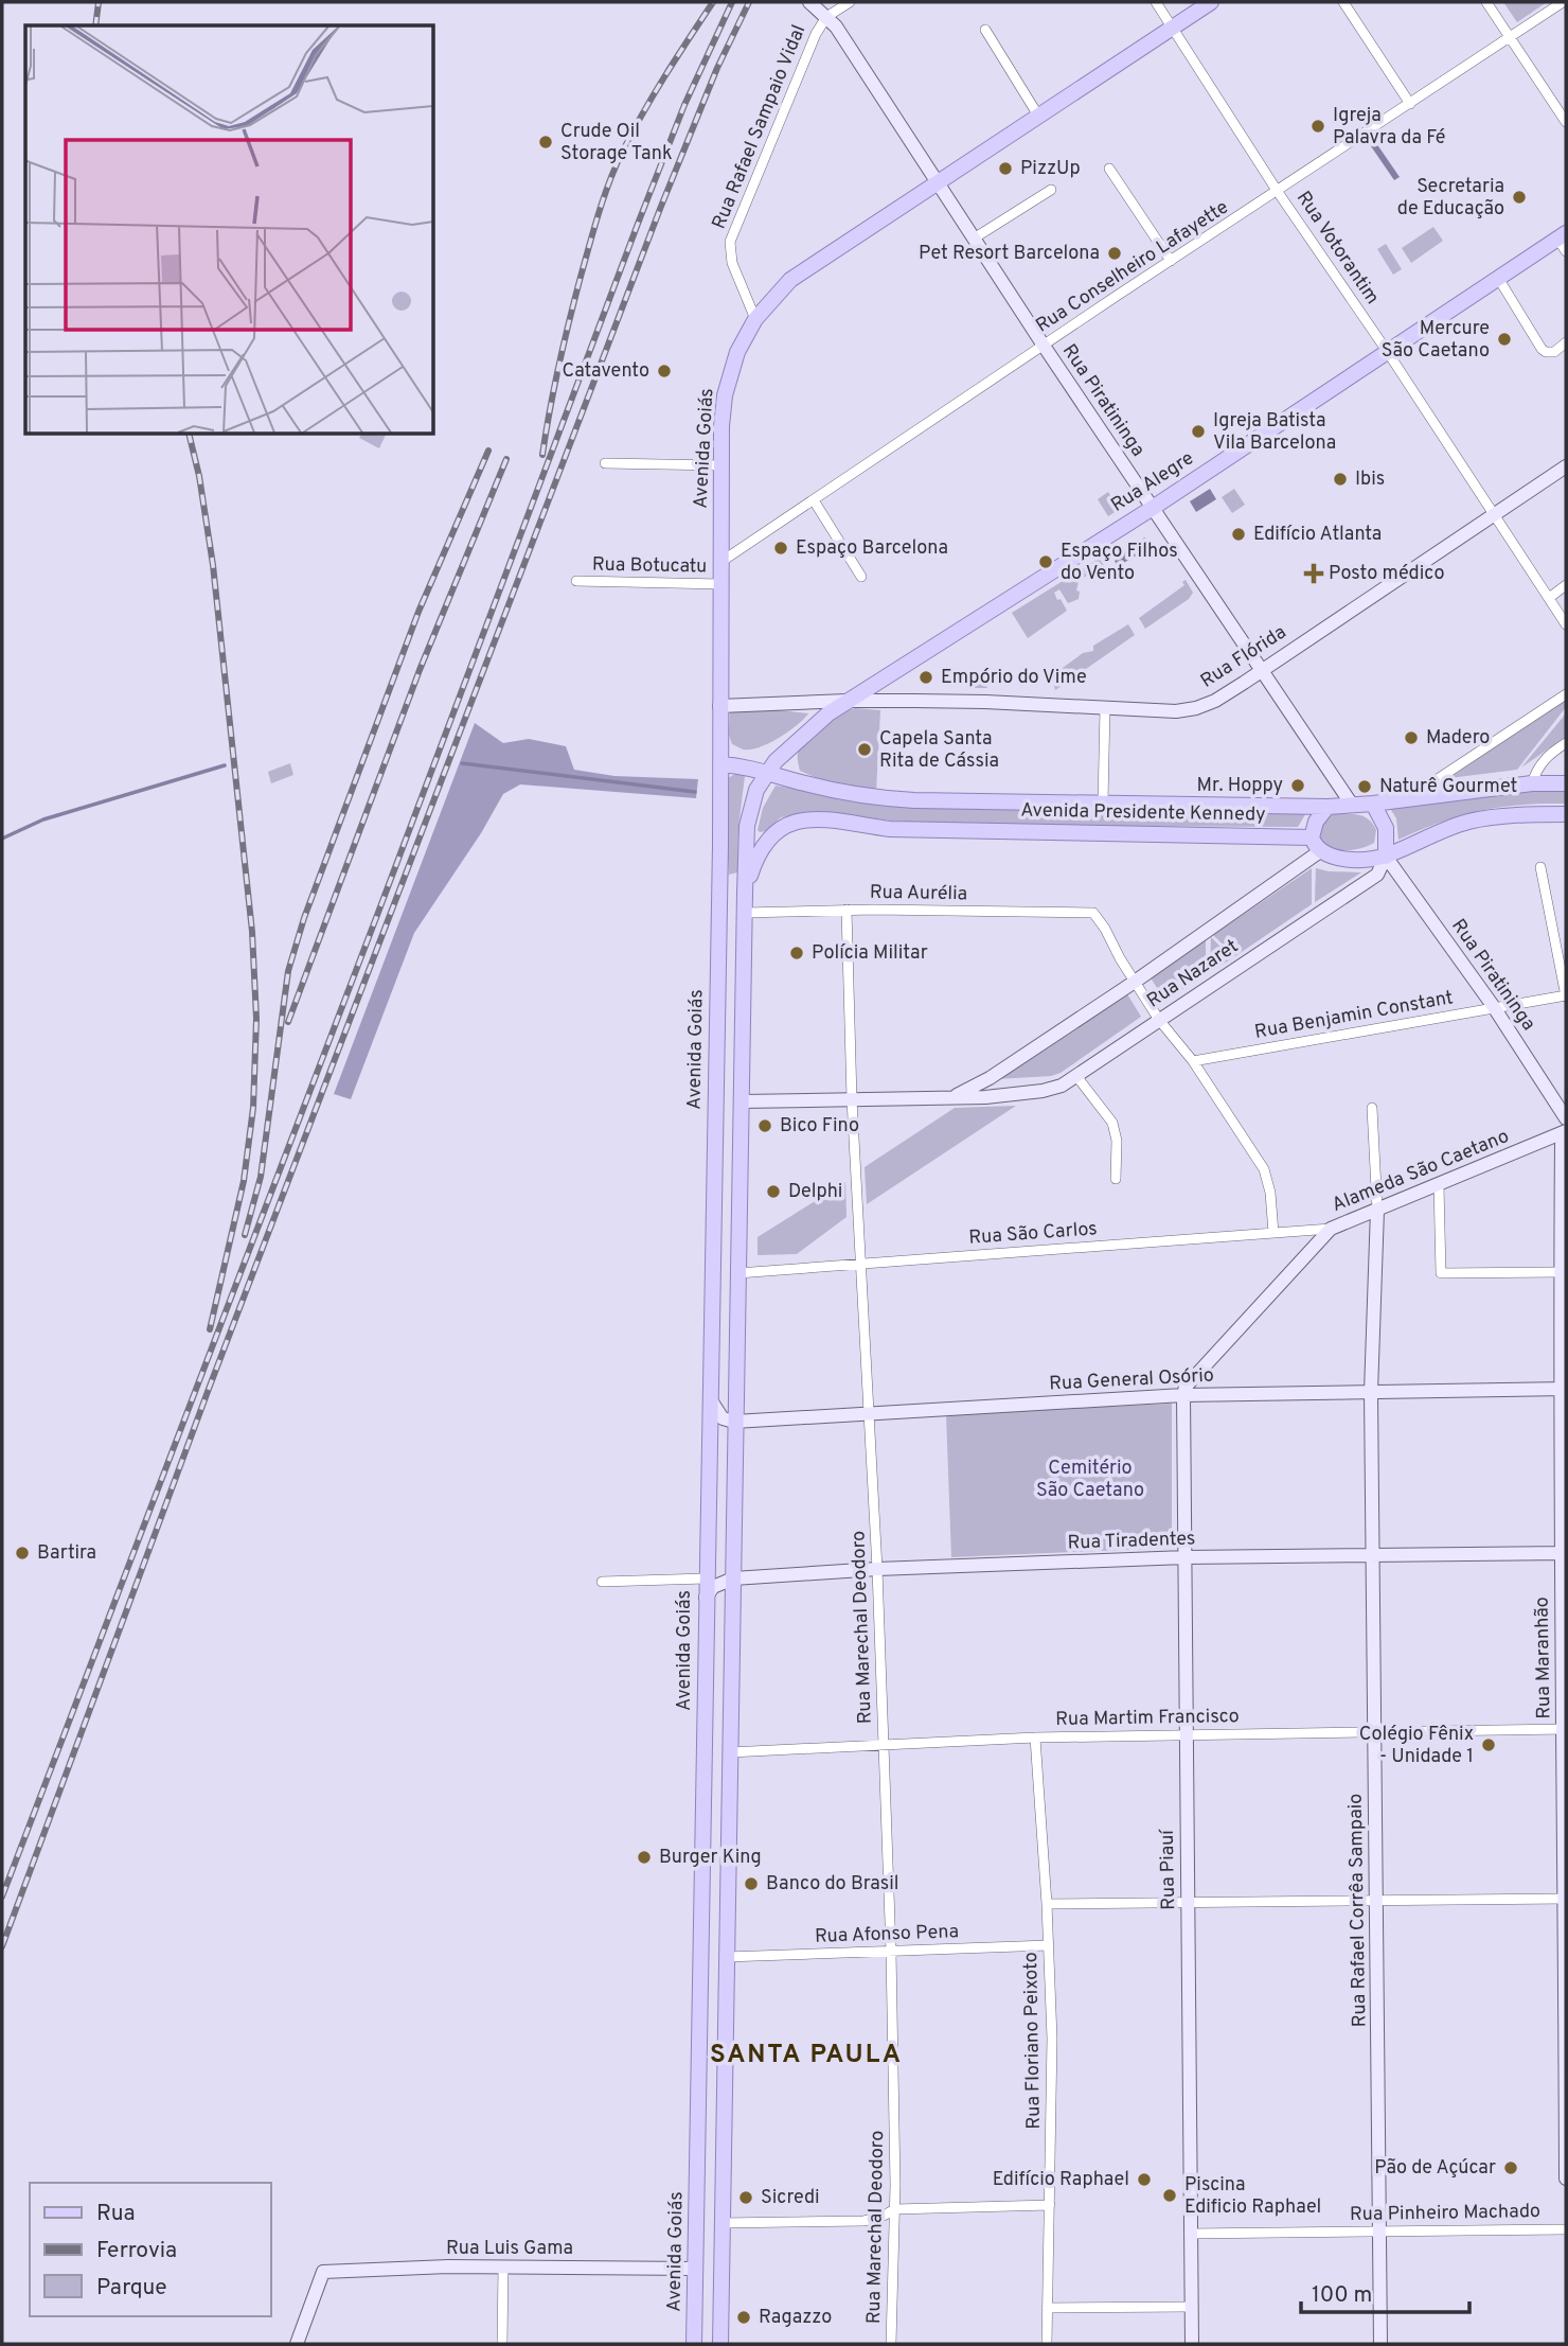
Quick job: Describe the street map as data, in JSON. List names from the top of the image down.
{
  "streets": {
    "main road": ["Avenida Goiás", "Rua Alegre", "Avenida Presidente Kennedy"],
    "street": [
      "Rua Rafael Sampaio Vidal",
      "Rua Votorantim",
      "Rua Conselheiro Lafayette",
      "Rua Piratininga",
      "Rua Botucatu",
      "Rua Flórida",
      "Rua Aurélia",
      "Rua Nazaret",
      "Rua Benjamin Constant",
      "Alameda São Caetano",
      "Rua São Carlos",
      "Rua General Osório",
      "Rua Tiradentes",
      "Rua Marechal Deodoro",
      "Rua Maranhão",
      "Rua Martim Francisco",
      "Rua Piauí",
      "Rua Rafael Corrêa Sampaio",
      "Rua Afonso Pena",
      "Rua Floriano Peixoto",
      "Rua Pinheiro Machado",
      "Rua Luis Gama"
    ]
  },
  "crossings": [
    ["Rua Rafael Sampaio Vidal", "Rua Piratininga"],
    ["Rua Rafael Sampaio Vidal", "Avenida Goiás"],
    ["Rua Votorantim", "Rua Conselheiro Lafayette"],
    ["Rua Votorantim", "Avenida Goiás"],
    ["Rua Votorantim", "Rua Alegre"],
    ["Rua Votorantim", "Rua Flórida"],
    ["Rua Conselheiro Lafayette", "Rua Piratininga"],
    ["Rua Conselheiro Lafayette", "Avenida Goiás"],
    ["Rua Piratininga", "Avenida Goiás"],
    ["Rua Piratininga", "Rua Alegre"],
    ["Rua Piratininga", "Rua Flórida"],
    ["Rua Piratininga", "Avenida Presidente Kennedy"],
    ["Rua Piratininga", "Rua Nazaret"],
    ["Rua Piratininga", "Rua Benjamin Constant"],
    ["Avenida Goiás", "Rua Botucatu"],
    ["Avenida Goiás", "Rua Flórida"],
    ["Avenida Goiás", "Avenida Presidente Kennedy"],
    ["Avenida Goiás", "Rua Luis Gama"],
    ["Rua Alegre", "Rua Flórida"],
    ["Rua Alegre", "Avenida Presidente Kennedy"],
    ["Avenida Presidente Kennedy", "Rua Nazaret"],
    ["Rua Aurélia", "Rua Nazaret"],
    ["Rua Aurélia", "Rua Marechal Deodoro"],
    ["Rua Nazaret", "Rua Marechal Deodoro"],
    ["Alameda São Caetano", "Rua São Carlos"],
    ["Alameda São Caetano", "Rua General Osório"],
    ["Alameda São Caetano", "Rua Piauí"],
    ["Alameda São Caetano", "Rua Rafael Corrêa Sampaio"],
    ["Rua São Carlos", "Rua Marechal Deodoro"],
    ["Rua General Osório", "Rua Marechal Deodoro"],
    ["Rua General Osório", "Rua Maranhão"],
    ["Rua General Osório", "Rua Piauí"],
    ["Rua General Osório", "Rua Rafael Corrêa Sampaio"],
    ["Rua Tiradentes", "Rua Marechal Deodoro"],
    ["Rua Tiradentes", "Rua Maranhão"],
    ["Rua Tiradentes", "Rua Piauí"],
    ["Rua Tiradentes", "Rua Rafael Corrêa Sampaio"],
    ["Rua Marechal Deodoro", "Rua Martim Francisco"],
    ["Rua Marechal Deodoro", "Rua Afonso Pena"],
    ["Rua Maranhão", "Rua Martim Francisco"],
    ["Rua Martim Francisco", "Rua Piauí"],
    ["Rua Martim Francisco", "Rua Rafael Corrêa Sampaio"],
    ["Rua Martim Francisco", "Rua Floriano Peixoto"],
    ["Rua Piauí", "Rua Pinheiro Machado"],
    ["Rua Rafael Corrêa Sampaio", "Rua Pinheiro Machado"],
    ["Rua Afonso Pena", "Rua Floriano Peixoto"]
  ],
  "districts": ["SANTA PAULA"],
  "parks": ["Cemitério São Caetano"],
  "places": {
    "other": [
      "Igreja Palavra da Fé",
      "Crude Oil Storage Tank",
      "PizzUp",
      "Secretaria de Educação",
      "Pet Resort Barcelona",
      "Mercure São Caetano",
      "Catavento",
      "Igreja Batista Vila Barcelona",
      "Ibis",
      "Edifício Atlanta",
      "Espaço Barcelona",
      "Espaço Filhos do Vento",
      "Empório do Vime",
      "Madero",
      "Capela Santa Rita de Cássia",
      "Mr. Hoppy",
      "Naturê Gourmet",
      "Polícia Militar",
      "Bico Fino",
      "Delphi",
      "Bartira",
      "Colégio Fênix - Unidade 1",
      "Burger King",
      "Banco do Brasil",
      "Pão de Açúcar",
      "Edifício Raphael",
      "Piscina Edificio Raphael",
      "Sicredi",
      "Ragazzo"
    ],
    "health": ["Posto médico"]
  },
  "legend": ["Rua", "Ferrovia", "Parque"],
  "scale_bar": "100 m"
}
